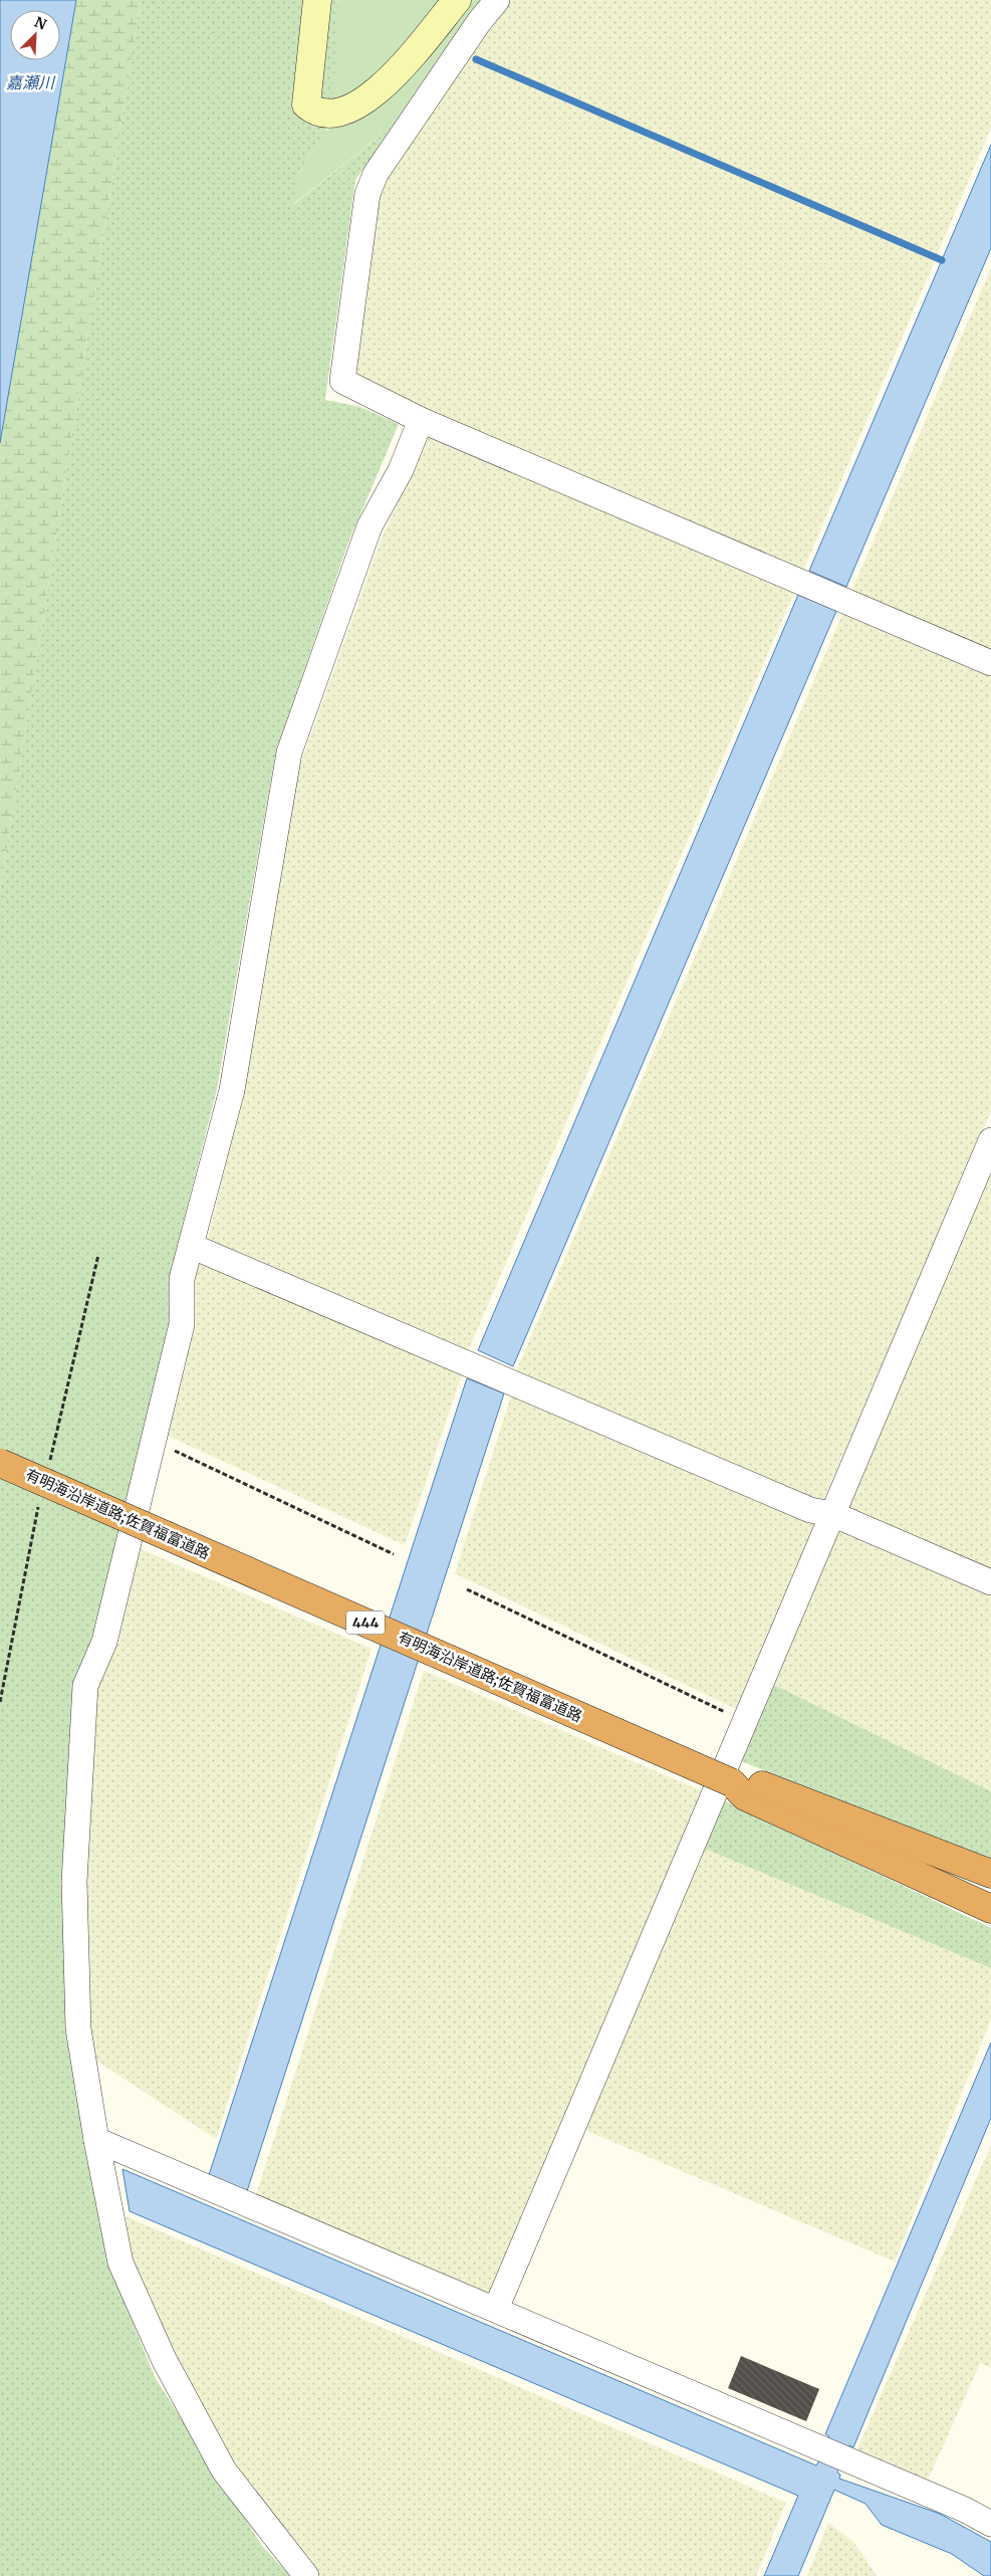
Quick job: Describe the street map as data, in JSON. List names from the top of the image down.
{
  "streets": {
    "highway": ["有明海沿岸道路;佐賀福富道路", "444"]
  },
  "water": ["嘉瀬川"],
  "north": "top right"
}
